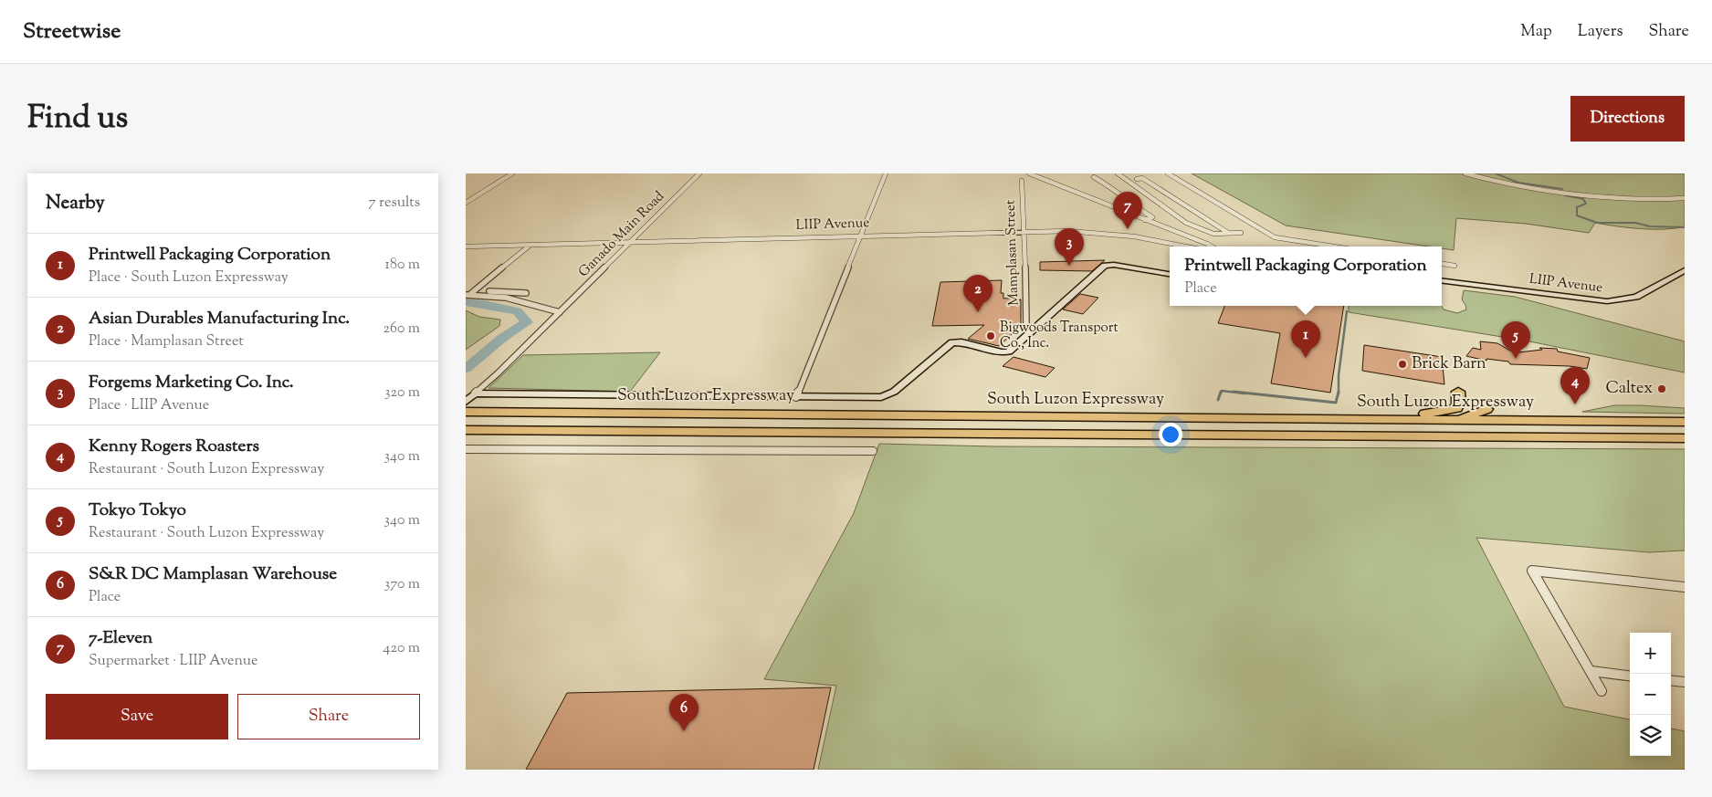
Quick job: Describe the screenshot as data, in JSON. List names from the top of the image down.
{
  "streets": {
    "highway": ["South Luzon Expressway"],
    "street": ["LIIP Avenue", "Ganado Main Road", "Mamplasan Street"]
  },
  "crossings": [
    ["LIIP Avenue", "Ganado Main Road"],
    ["LIIP Avenue", "Mamplasan Street"]
  ],
  "places": ["Bigwoods Transport Co., Inc.", "Brick Barn", "Caltex"],
  "page": {
    "header": "Streetwise",
    "nav": ["Map", "Layers", "Share"],
    "title": "Find us",
    "buttons": [
      "Directions",
      ["Save", "Share"]
    ],
    "heading": ["Nearby", "7 results"],
    "pins": [
      "7",
      "3",
      "2",
      "1",
      "5",
      "4",
      "6"
    ],
    "list": [
      {
        "mark": "1",
        "name": "Printwell Packaging Corporation",
        "note": "Place · South Luzon Expressway",
        "value": "180 m"
      },
      {
        "mark": "2",
        "name": "Asian Durables Manufacturing Inc.",
        "note": "Place · Mamplasan Street",
        "value": "260 m"
      },
      {
        "mark": "3",
        "name": "Forgems Marketing Co. Inc.",
        "note": "Place · LIIP Avenue",
        "value": "320 m"
      },
      {
        "mark": "4",
        "name": "Kenny Rogers Roasters",
        "note": "Restaurant · South Luzon Expressway",
        "value": "340 m"
      },
      {
        "mark": "5",
        "name": "Tokyo Tokyo",
        "note": "Restaurant · South Luzon Expressway",
        "value": "340 m"
      },
      {
        "mark": "6",
        "name": "S&R DC Mamplasan Warehouse",
        "note": "Place",
        "value": "370 m"
      },
      {
        "mark": "7",
        "name": "7-Eleven",
        "note": "Supermarket · LIIP Avenue",
        "value": "420 m"
      }
    ],
    "popup": ["Printwell Packaging Corporation", "Place"],
    "map_buttons": ["+", "−"]
  }
}
